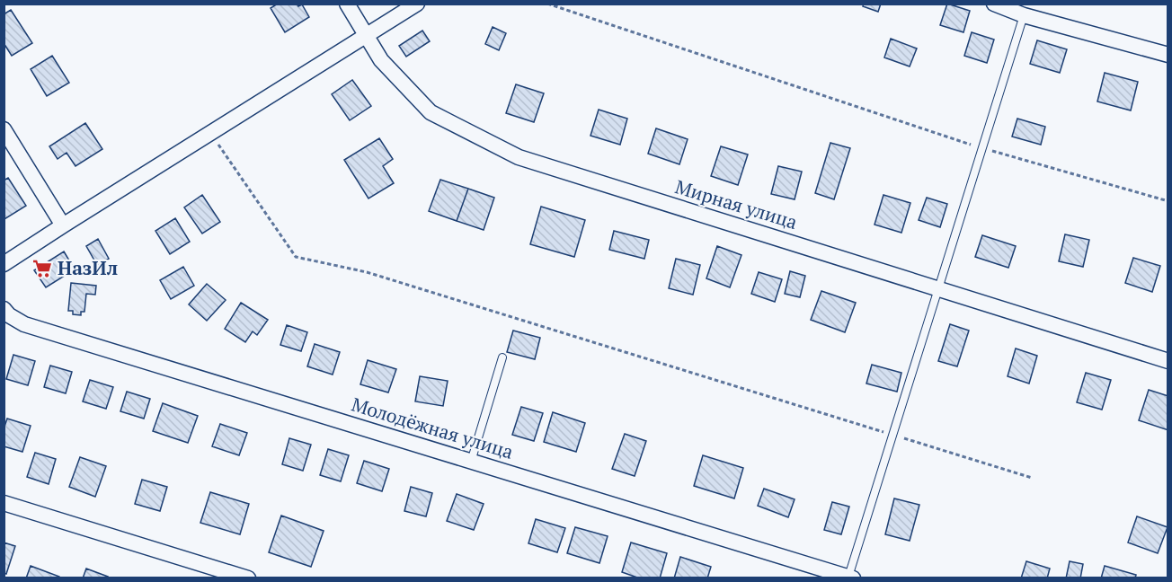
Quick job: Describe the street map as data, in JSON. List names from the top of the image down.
{
  "streets": {
    "street": ["Мирная улица", "Молодёжная улица"]
  },
  "places": {
    "supermarket": ["НазИл"]
  }
}
